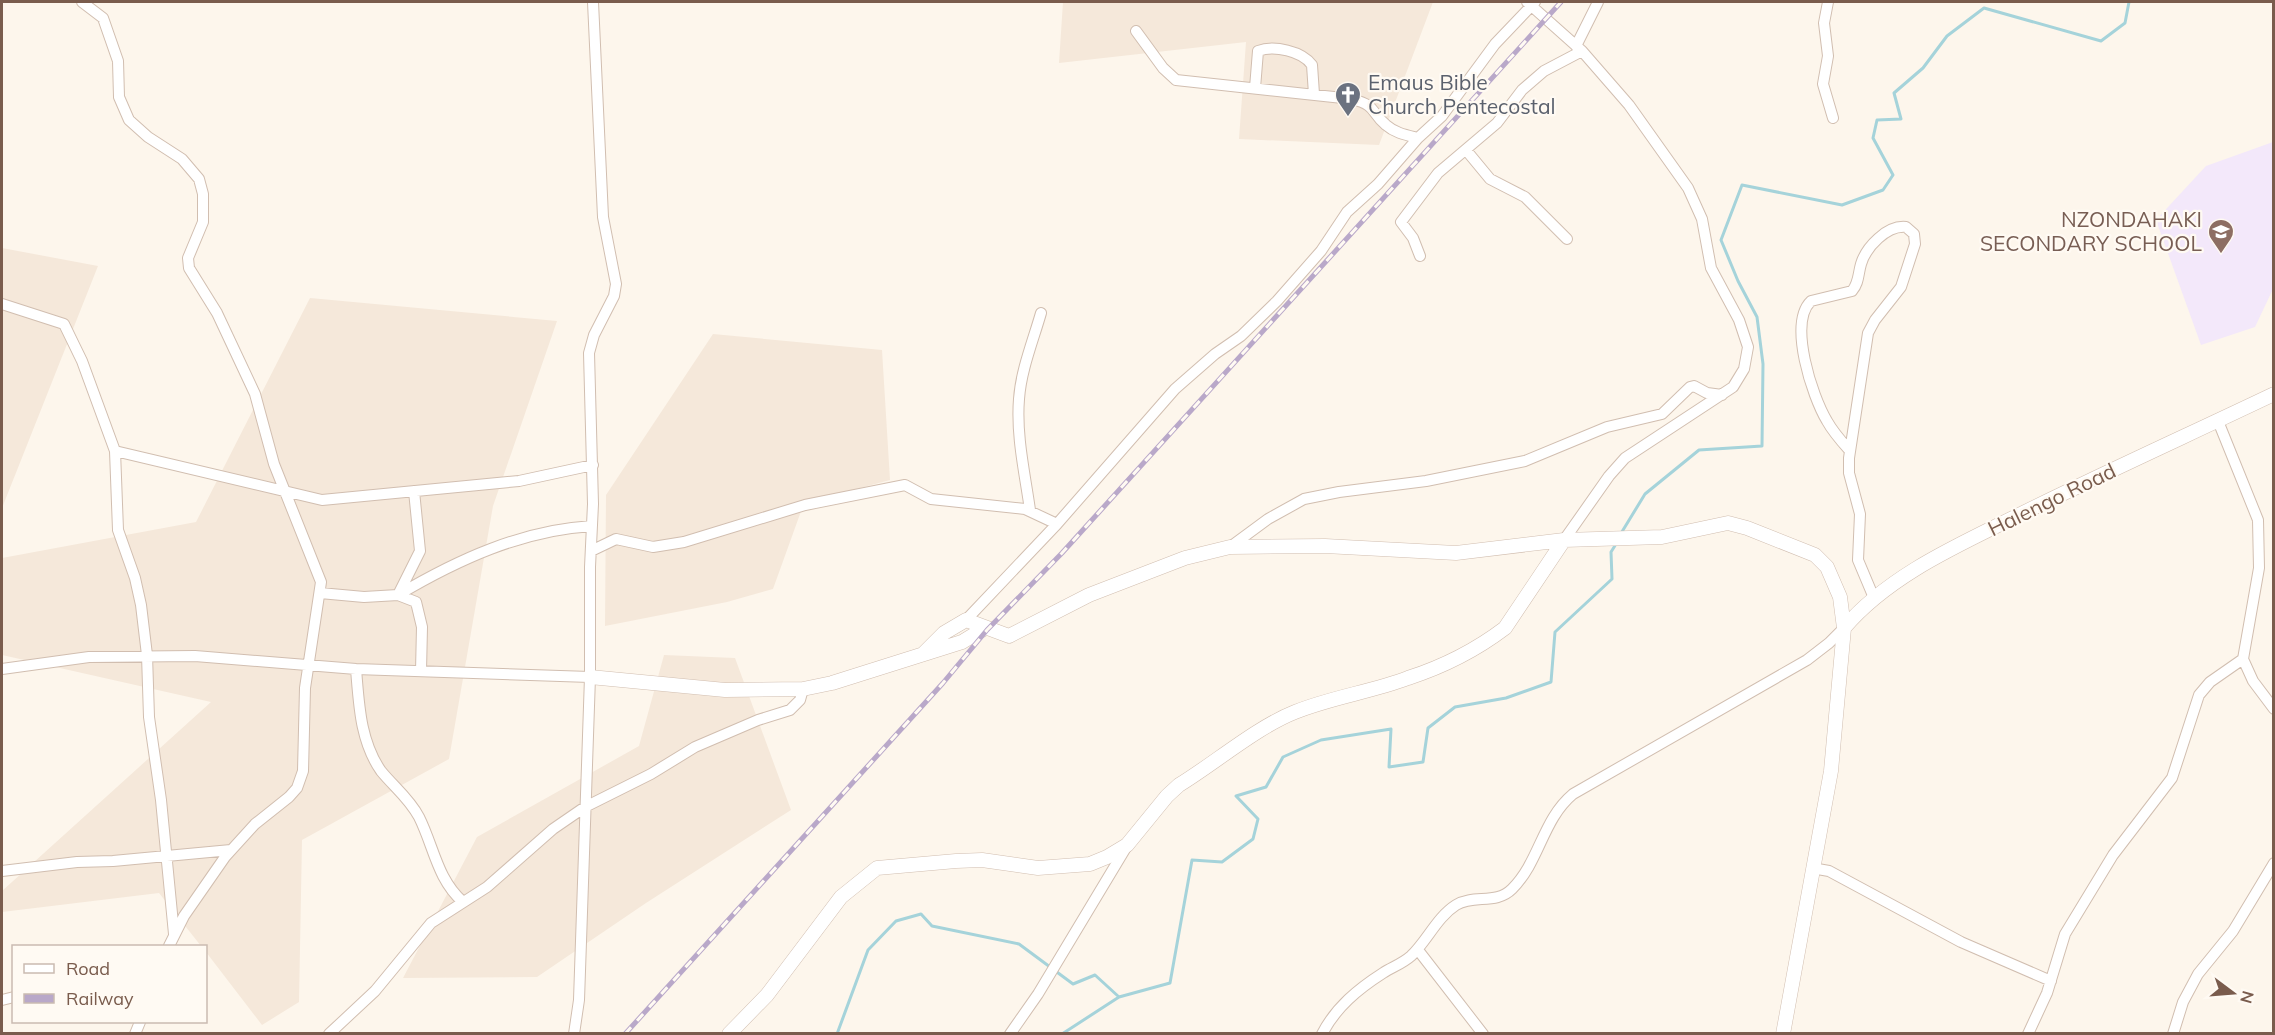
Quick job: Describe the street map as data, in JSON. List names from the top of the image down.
{
  "streets": {
    "street": ["Halengo Road"]
  },
  "places": {
    "church": ["Emaus Bible Church Pentecostal"],
    "school or university": ["NZONDAHAKI SECONDARY SCHOOL"]
  },
  "legend": ["Road", "Railway"],
  "north": "right"
}
